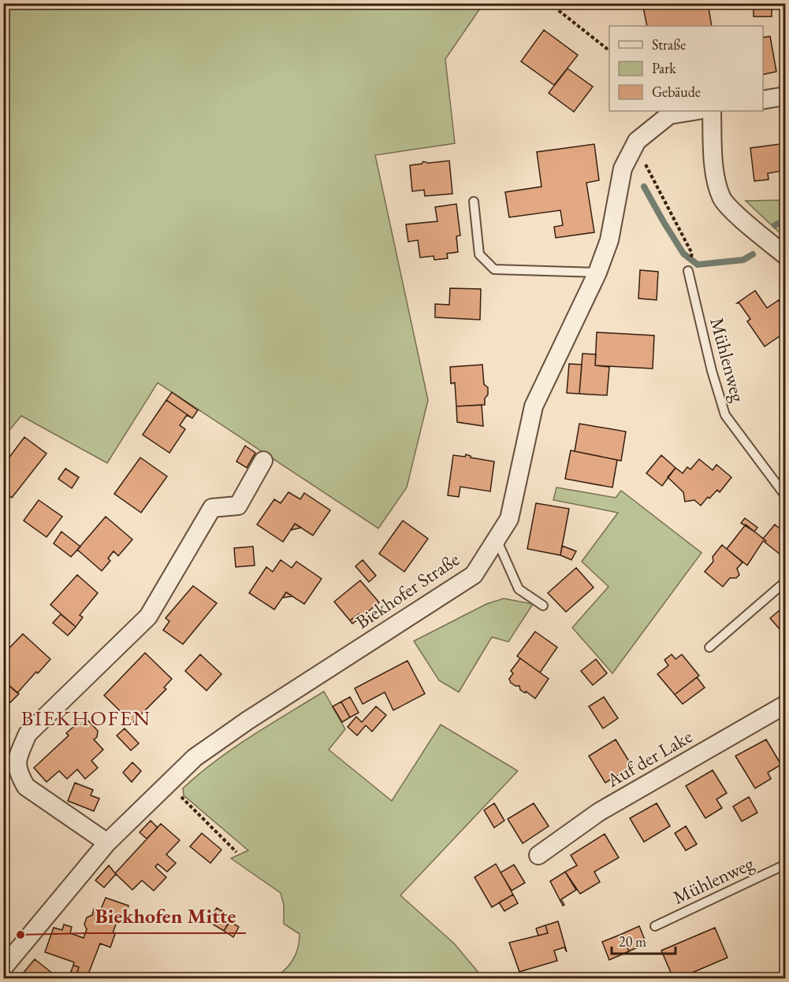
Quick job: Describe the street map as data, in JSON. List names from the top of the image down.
{
  "streets": {
    "street": ["Biekhofer Straße", "Auf der Lake"],
    "lane": ["Mühlenweg"]
  },
  "districts": ["BIEKHOFEN"],
  "places": ["Biekhofen Mitte"],
  "legend": ["Straße", "Park", "Gebäude"],
  "scale_bar": "20 m"
}
